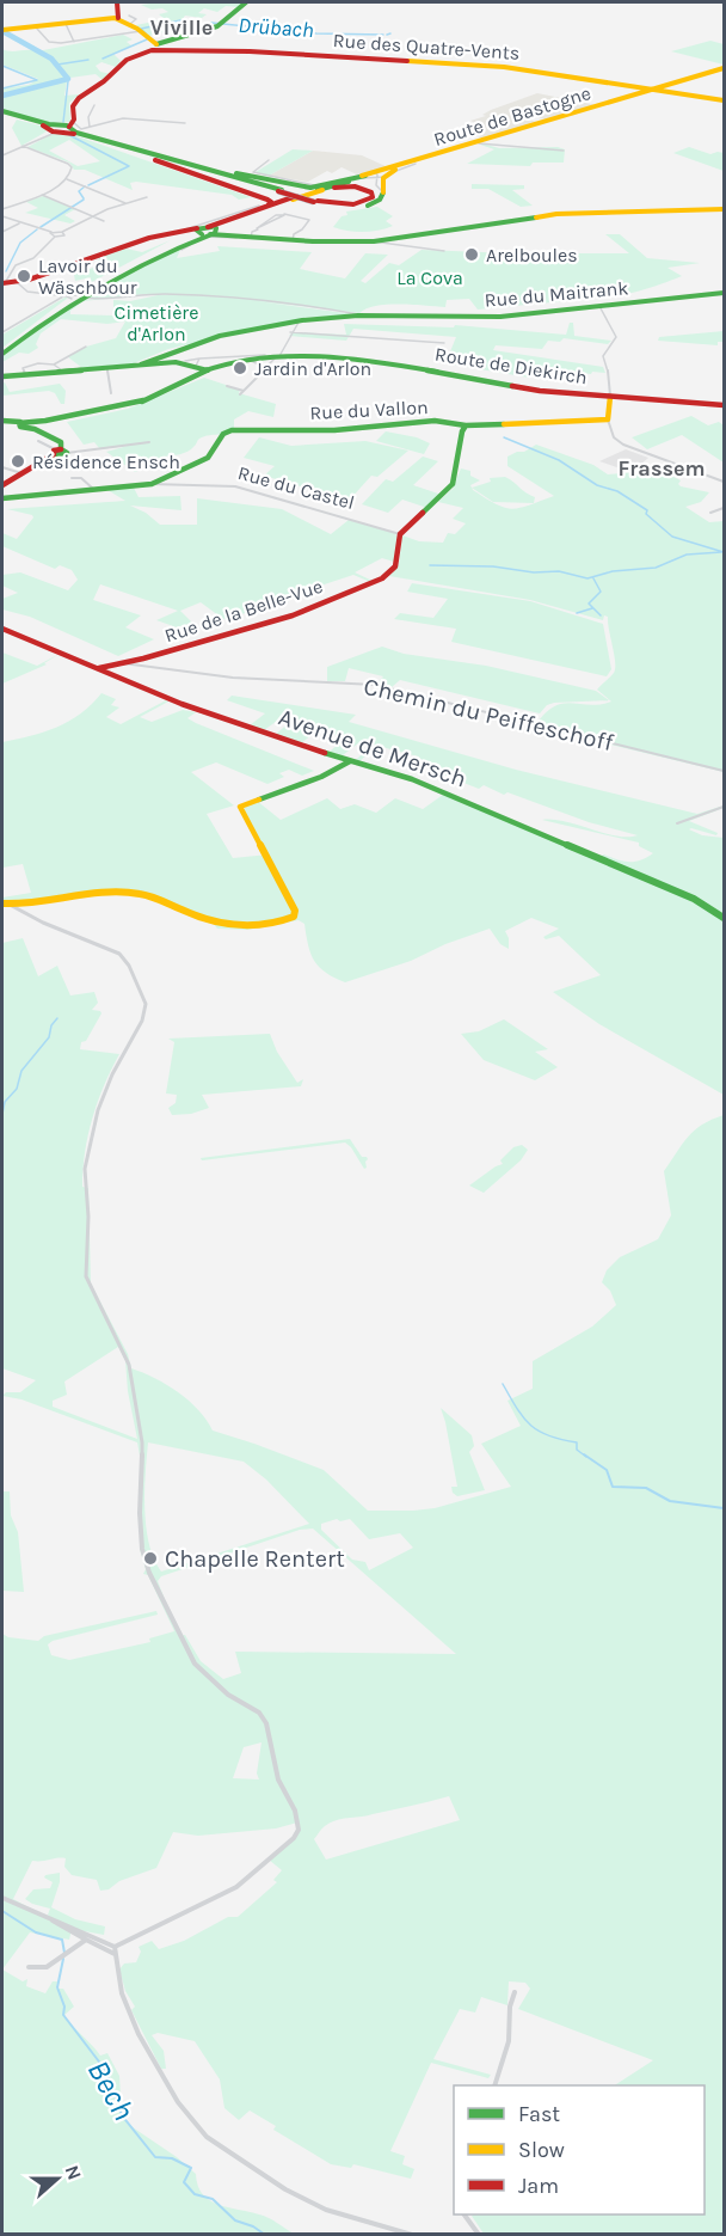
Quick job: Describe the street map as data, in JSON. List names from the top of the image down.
{
  "streets": {
    "main road": [
      "Rue des Quatre-Vents",
      "Route de Bastogne",
      "Rue du Maitrank",
      "Route de Diekirch",
      "Rue du Vallon",
      "Rue du Castel",
      "Rue de la Belle-Vue",
      "Avenue de Mersch"
    ],
    "street": ["Chemin du Peiffeschoff"]
  },
  "crossings": [
    ["Rue des Quatre-Vents", "Route de Bastogne"],
    ["Rue du Vallon", "Rue du Castel"],
    ["Rue du Castel", "Rue de la Belle-Vue"],
    ["Rue de la Belle-Vue", "Chemin du Peiffeschoff"],
    ["Rue de la Belle-Vue", "Avenue de Mersch"]
  ],
  "districts": ["Viville", "Frassem"],
  "water": ["Drübach", "Bech"],
  "parks": ["La Cova", "Cimetière d'Arlon"],
  "places": [
    "Arelboules",
    "Lavoir du Wäschbour",
    "Jardin d'Arlon",
    "Résidence Ensch",
    "Chapelle Rentert"
  ],
  "legend": ["Fast", "Slow", "Jam"],
  "north": "right"
}
